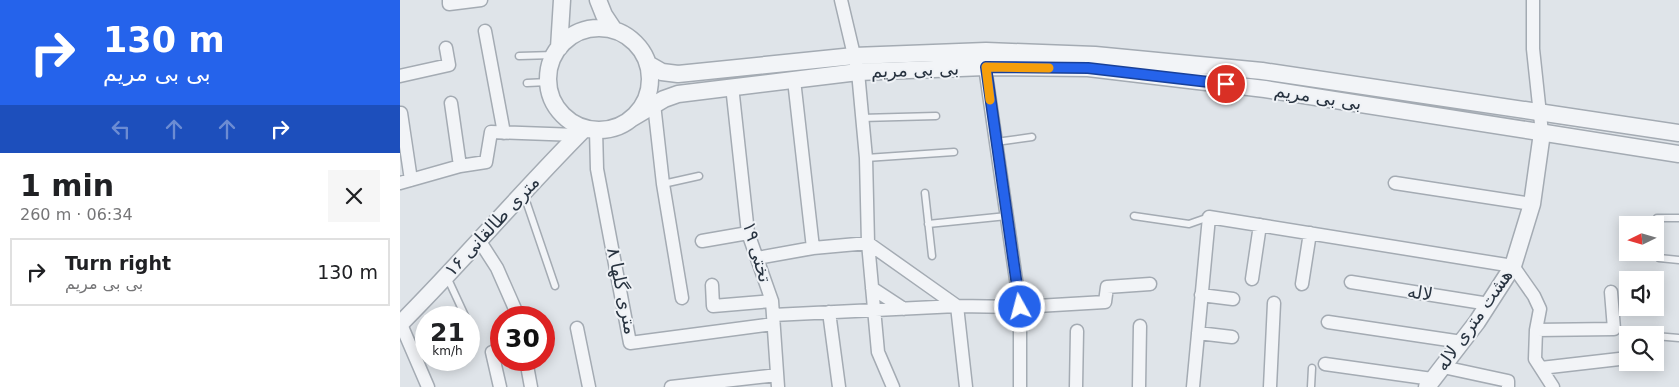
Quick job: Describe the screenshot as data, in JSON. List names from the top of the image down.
{
  "streets": {
    "street": [
      "بی بی مریم",
      "۱۶ متری طالقانی",
      "تختی ۱۹",
      "۸ متری گلها",
      "لاله",
      "هشت متری لاله"
    ]
  },
  "crossings": [
    ["بی بی مریم", "۱۶ متری طالقانی"],
    ["بی بی مریم", "تختی ۱۹"],
    ["بی بی مریم", "۸ متری گلها"],
    ["بی بی مریم", "هشت متری لاله"],
    ["۱۶ متری طالقانی", "۸ متری گلها"],
    ["تختی ۱۹", "۸ متری گلها"],
    ["لاله", "هشت متری لاله"]
  ],
  "north": "left",
  "page": {
    "turn": ["130 m", "بی بی مریم"],
    "heading": ["1 min", "260 m · 06:34"],
    "list": [
      {
        "name": "Turn right",
        "note": "بی بی مریم",
        "value": "130 m"
      }
    ],
    "speed": "21 km/h",
    "limit": "30"
  }
}
